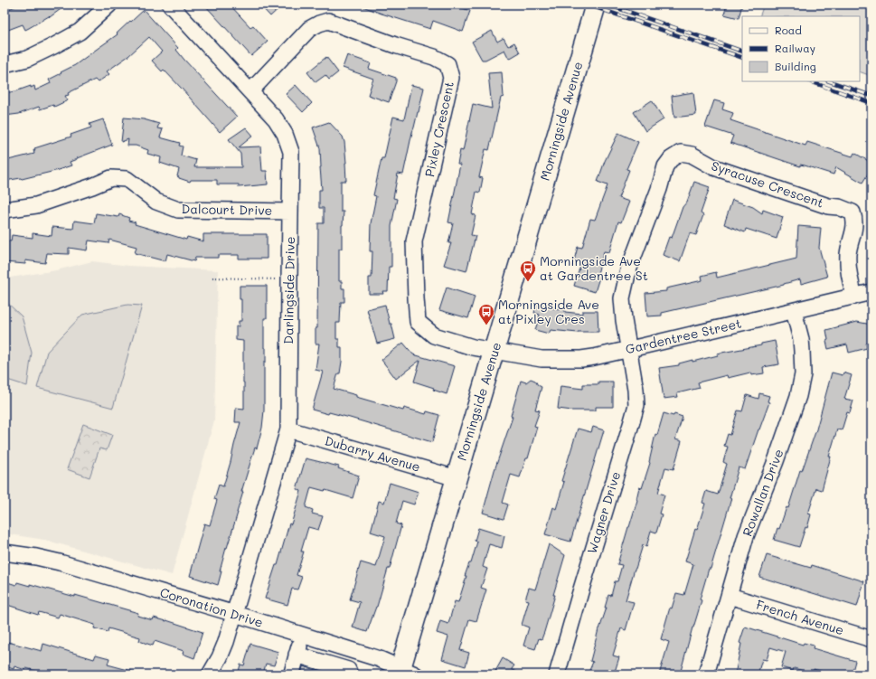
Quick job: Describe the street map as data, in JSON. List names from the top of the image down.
{
  "streets": {
    "main road": ["Morningside Avenue"],
    "street": [
      "Pixley Crescent",
      "Syracuse Crescent",
      "Dalcourt Drive",
      "Darlingside Drive",
      "Gardentree Street",
      "Dubarry Avenue",
      "Rowallan Drive",
      "Wagner Drive",
      "Coronation Drive",
      "French Avenue"
    ]
  },
  "crossings": [
    ["Morningside Avenue", "Pixley Crescent"],
    ["Morningside Avenue", "Gardentree Street"],
    ["Morningside Avenue", "Dubarry Avenue"],
    ["Morningside Avenue", "Coronation Drive"],
    ["Pixley Crescent", "Darlingside Drive"],
    ["Pixley Crescent", "Gardentree Street"],
    ["Syracuse Crescent", "Gardentree Street"],
    ["Syracuse Crescent", "Wagner Drive"],
    ["Dalcourt Drive", "Darlingside Drive"],
    ["Darlingside Drive", "Dubarry Avenue"],
    ["Darlingside Drive", "Coronation Drive"],
    ["Gardentree Street", "Rowallan Drive"],
    ["Gardentree Street", "Wagner Drive"],
    ["Rowallan Drive", "French Avenue"]
  ],
  "places": {
    "bus stop": ["Morningside Ave at Gardentree St", "Morningside Ave at Pixley Cres"]
  },
  "legend": ["Road", "Railway", "Building"]
}
